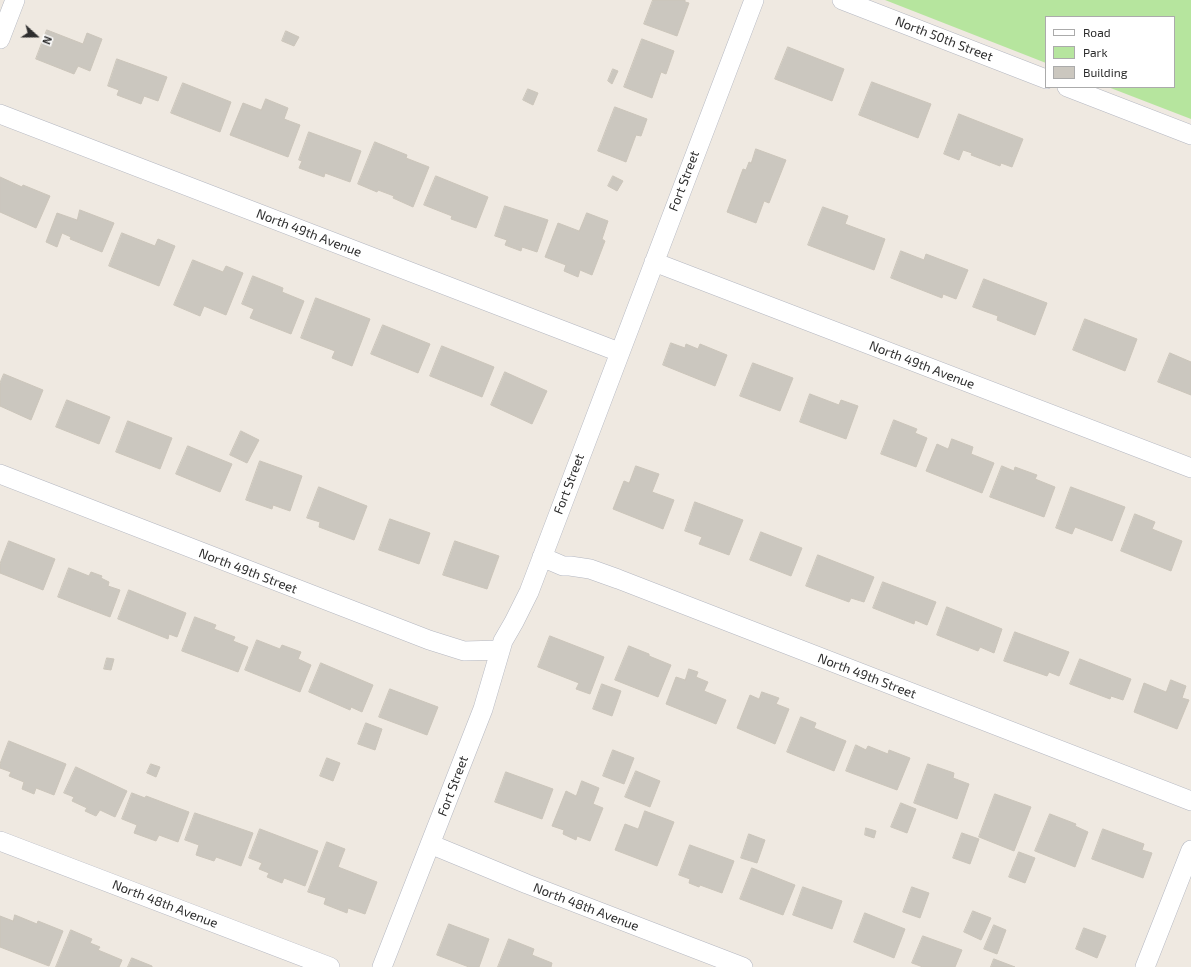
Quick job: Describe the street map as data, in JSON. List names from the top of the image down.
{
  "streets": {
    "street": [
      "North 50th Street",
      "Fort Street",
      "North 49th Avenue",
      "North 49th Street",
      "North 48th Avenue"
    ]
  },
  "crossings": [
    ["Fort Street", "North 49th Avenue"],
    ["Fort Street", "North 49th Street"],
    ["Fort Street", "North 48th Avenue"]
  ],
  "legend": ["Road", "Park", "Building"],
  "north": "right"
}
